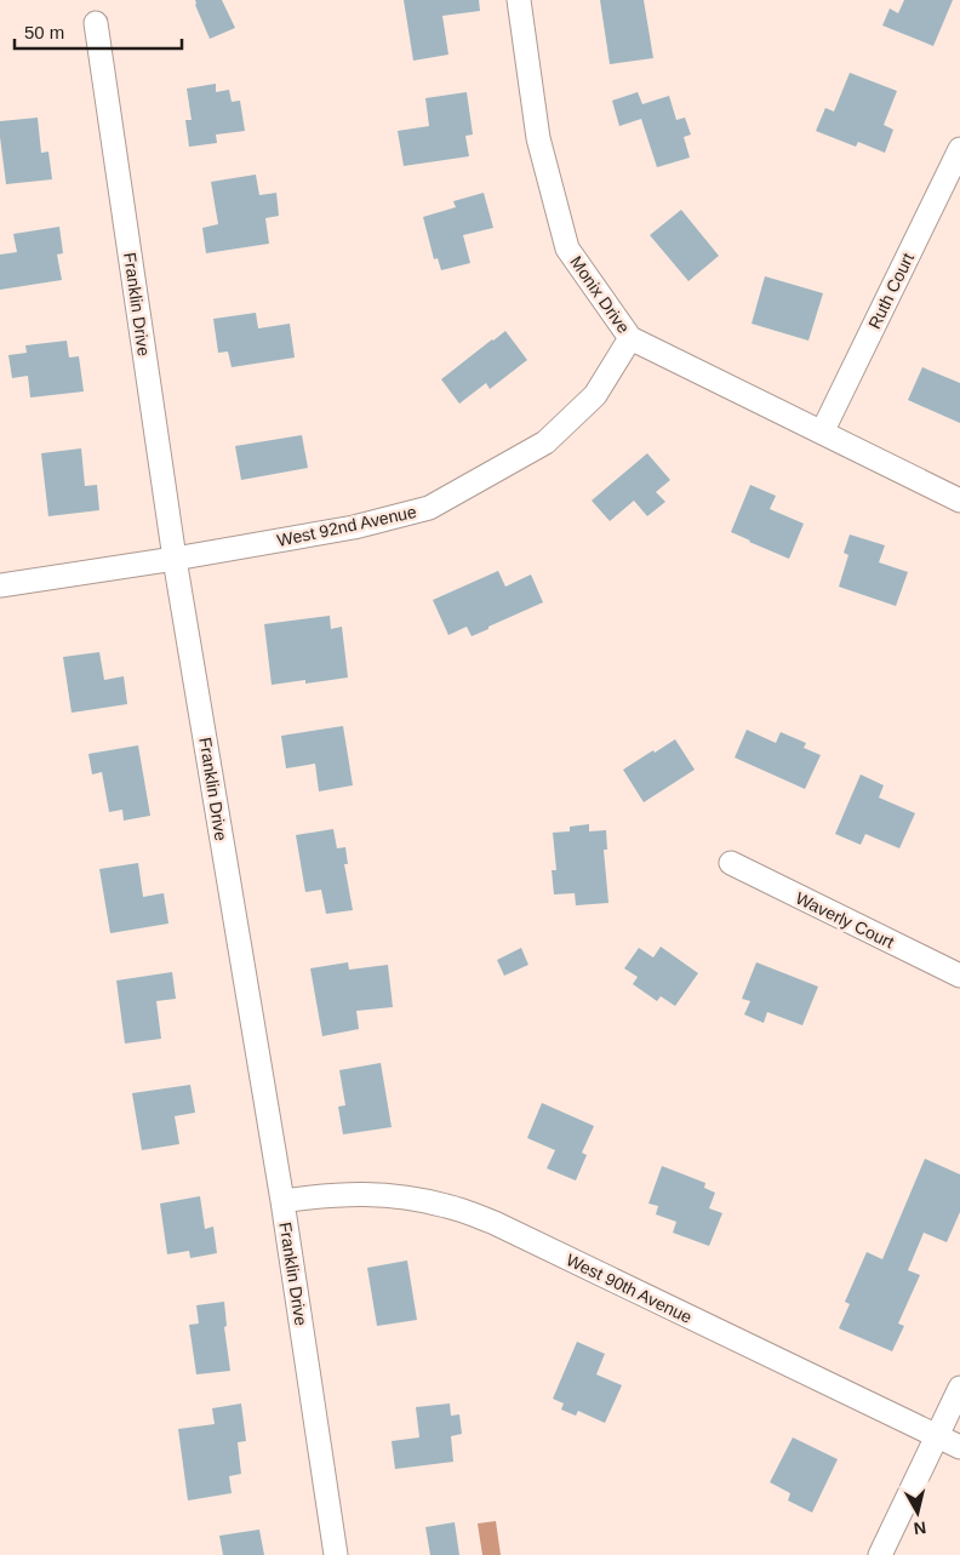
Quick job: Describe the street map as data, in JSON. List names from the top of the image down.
{
  "streets": {
    "street": [
      "Ruth Court",
      "Monix Drive",
      "Franklin Drive",
      "West 92nd Avenue",
      "Waverly Court",
      "West 90th Avenue"
    ]
  },
  "crossings": [
    ["Ruth Court", "Monix Drive"],
    ["Monix Drive", "West 92nd Avenue"],
    ["Franklin Drive", "West 92nd Avenue"],
    ["Franklin Drive", "West 90th Avenue"]
  ],
  "scale_bar": "50 m",
  "north": "bottom"
}
